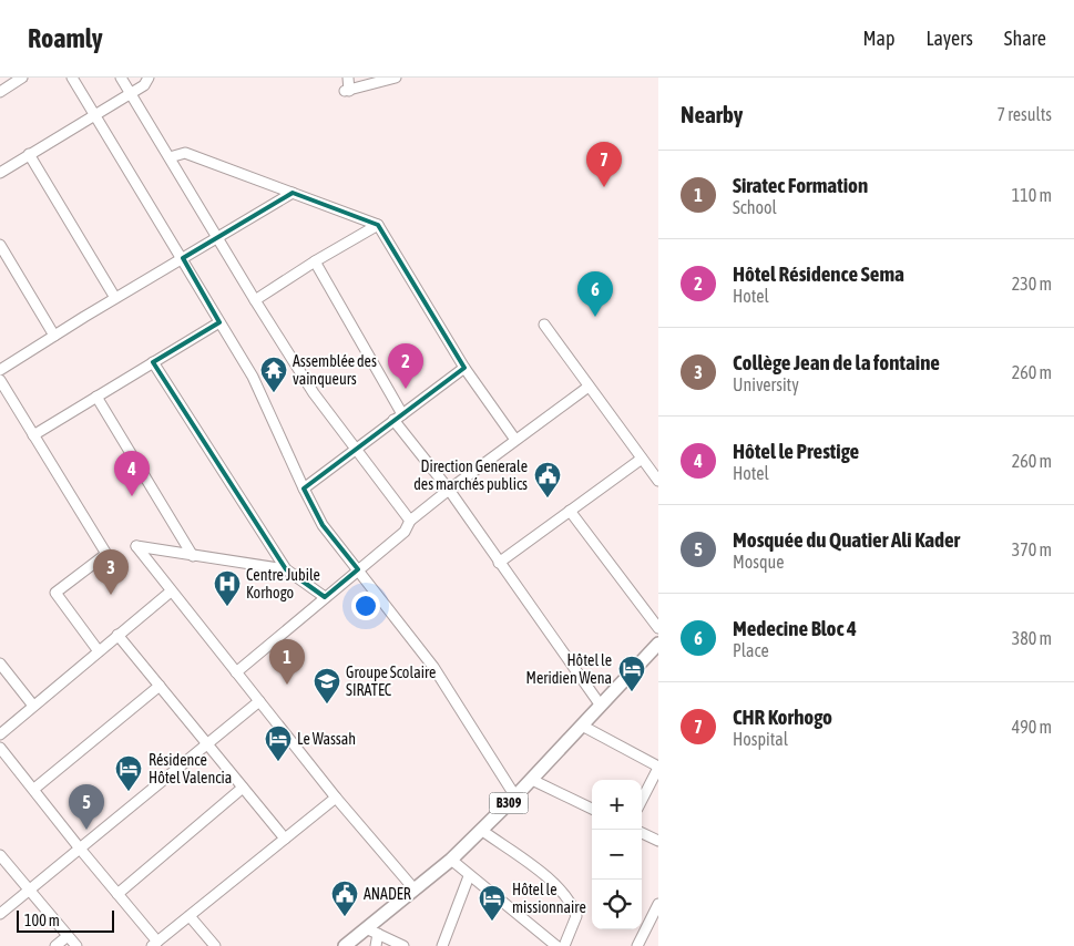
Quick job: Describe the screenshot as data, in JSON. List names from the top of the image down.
{
  "streets": {
    "main road": ["B309"]
  },
  "places": {
    "temple": ["Assemblée des vainqueurs"],
    "public building": ["Direction Generale des marchés publics", "ANADER"],
    "hospital": ["Centre Jubile Korhogo"],
    "hotel": [
      "Hôtel le Meridien Wena",
      "Le Wassah",
      "Résidence Hôtel Valencia",
      "Hôtel le missionnaire"
    ],
    "school or university": ["Groupe Scolaire SIRATEC"]
  },
  "scale_bar": "100 m",
  "page": {
    "header": "Roamly",
    "nav": ["Map", "Layers", "Share"],
    "heading": ["Nearby", "7 results"],
    "pins": [
      "7",
      "6",
      "2",
      "4",
      "3",
      "1",
      "5"
    ],
    "list": [
      {
        "mark": "1",
        "name": "Siratec Formation",
        "note": "School",
        "value": "110 m"
      },
      {
        "mark": "2",
        "name": "Hôtel Résidence Sema",
        "note": "Hotel",
        "value": "230 m"
      },
      {
        "mark": "3",
        "name": "Collège Jean de la fontaine",
        "note": "University",
        "value": "260 m"
      },
      {
        "mark": "4",
        "name": "Hôtel le Prestige",
        "note": "Hotel",
        "value": "260 m"
      },
      {
        "mark": "5",
        "name": "Mosquée du Quatier Ali Kader",
        "note": "Mosque",
        "value": "370 m"
      },
      {
        "mark": "6",
        "name": "Medecine Bloc 4",
        "note": "Place",
        "value": "380 m"
      },
      {
        "mark": "7",
        "name": "CHR Korhogo",
        "note": "Hospital",
        "value": "490 m"
      }
    ],
    "map_buttons": ["+", "−"],
    "scale": "100 m"
  }
}
